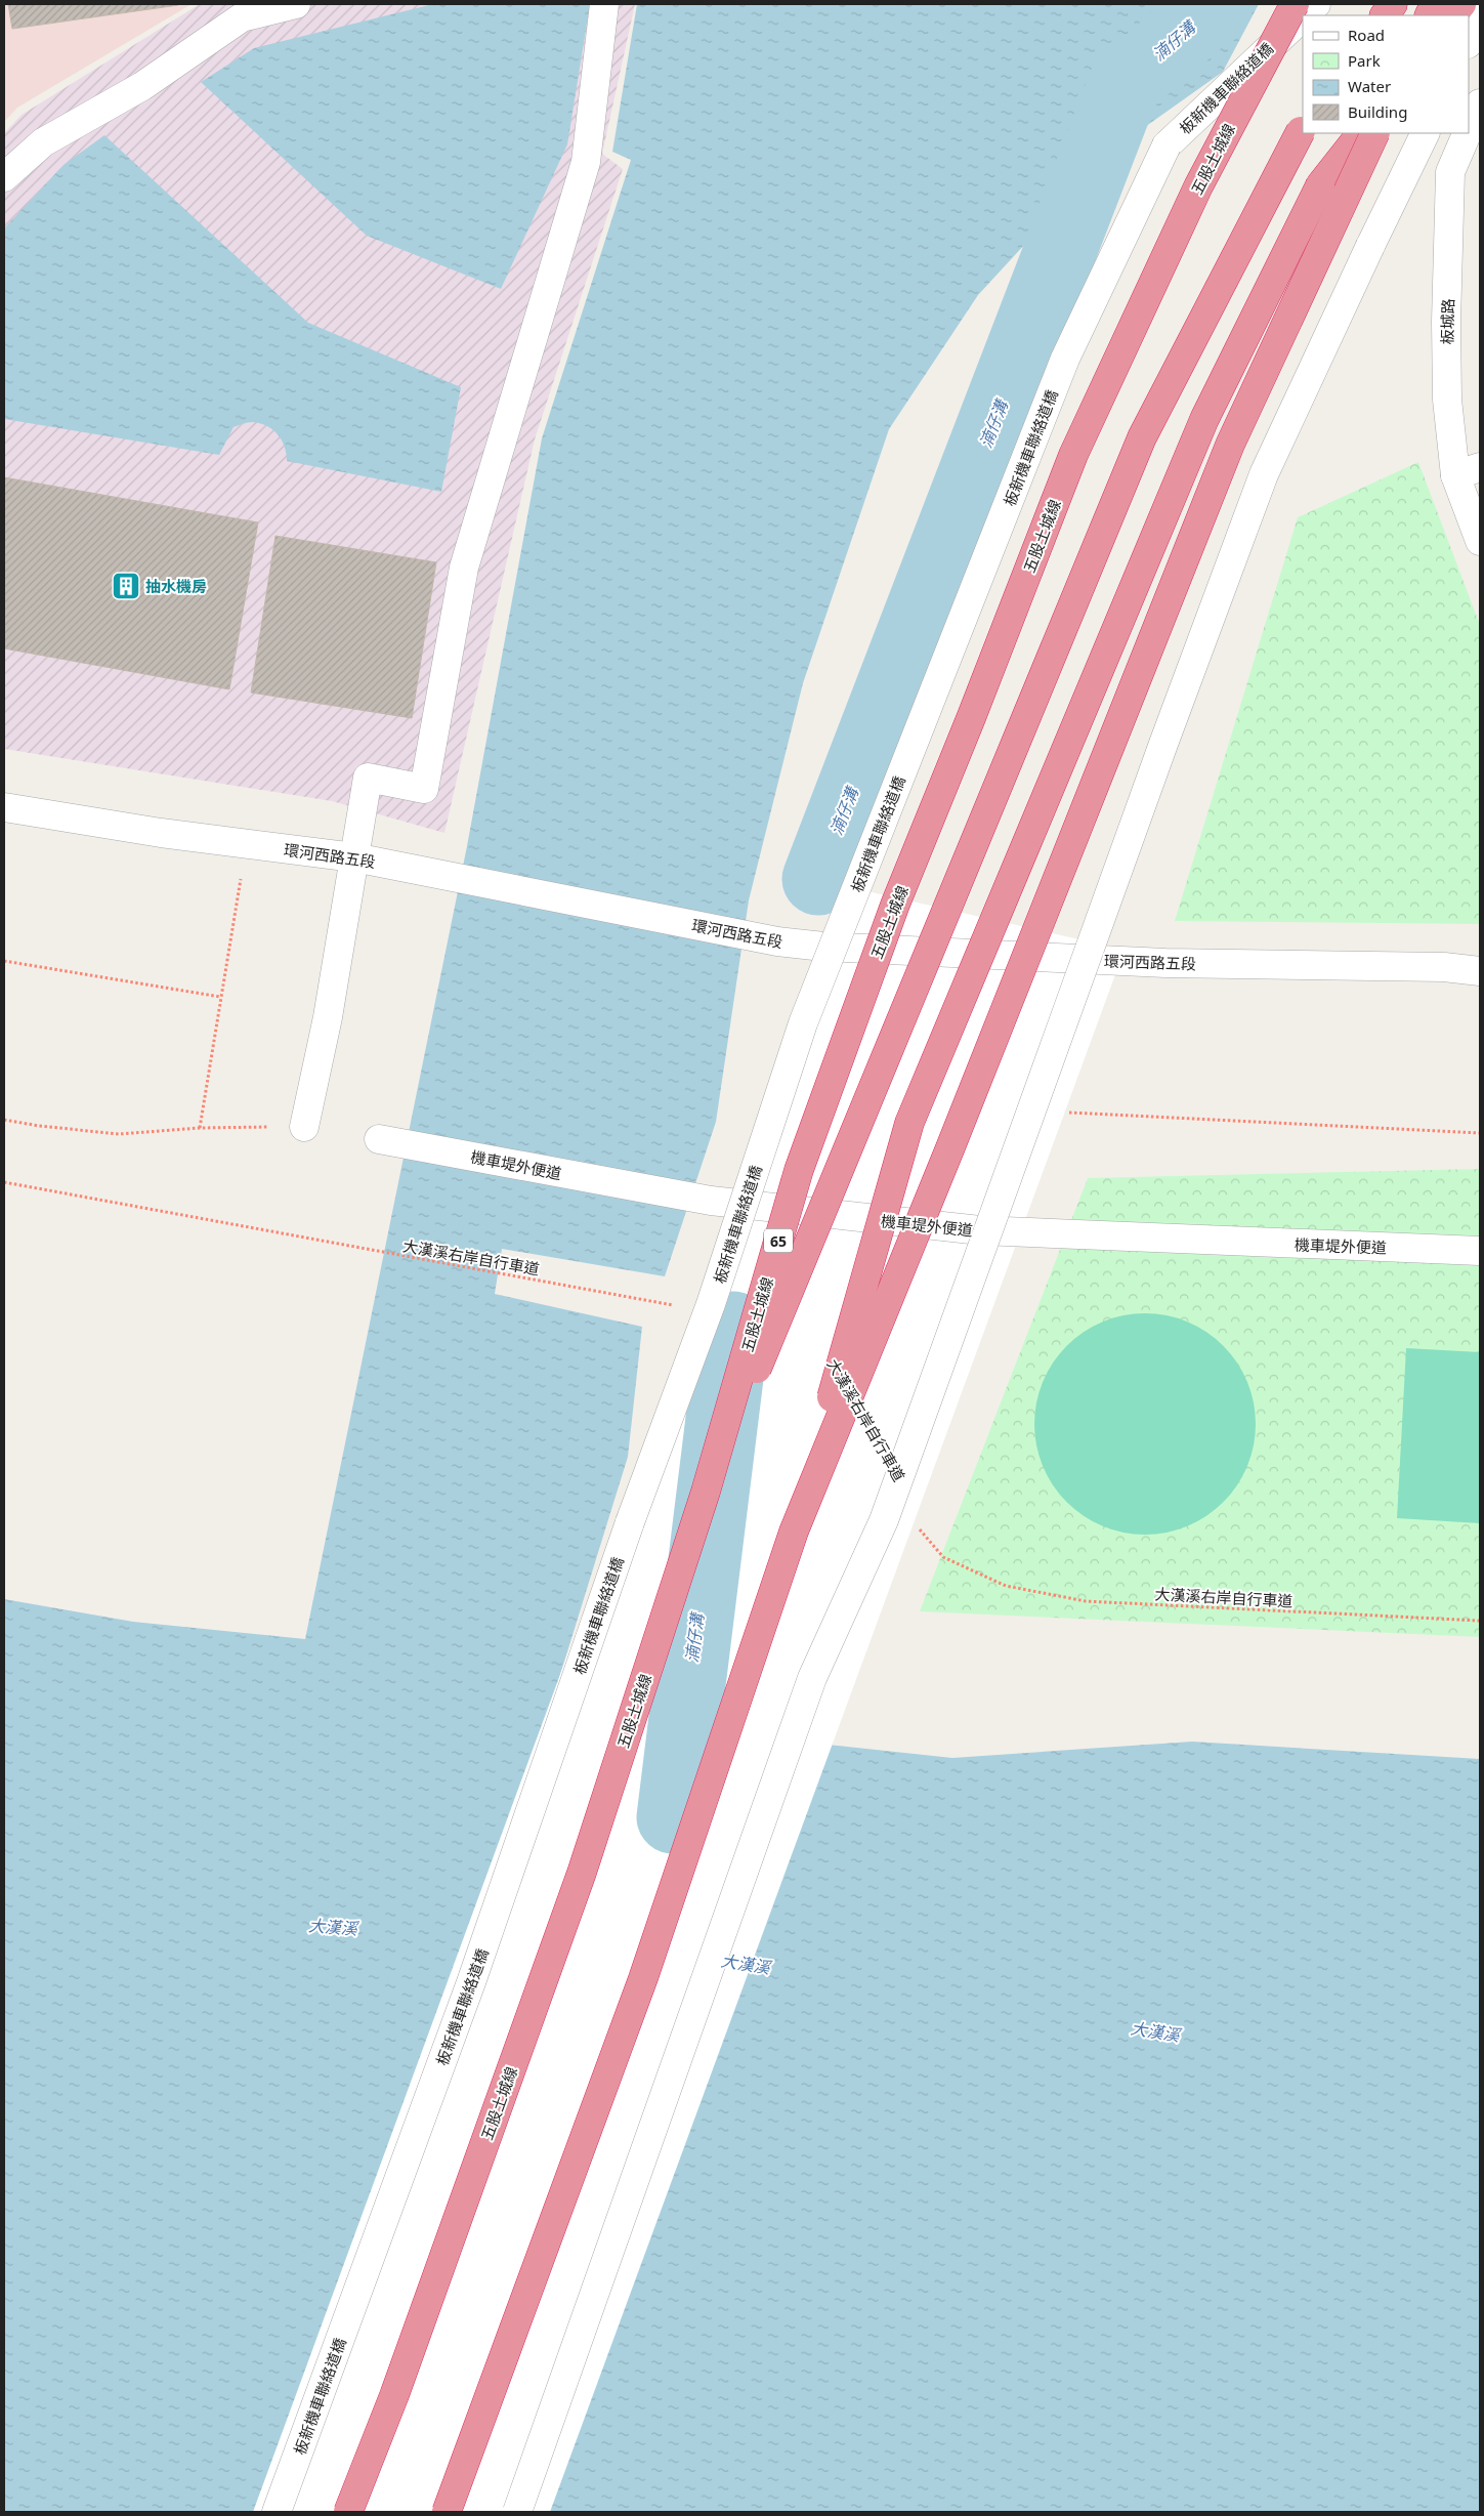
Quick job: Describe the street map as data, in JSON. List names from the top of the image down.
{
  "streets": {
    "highway": ["五股土城線", "65"],
    "street": [
      "板新機車聯絡道橋",
      "板城路",
      "環河西路五段",
      "機車堤外便道"
    ],
    "path": ["大漢溪右岸自行車道"]
  },
  "water": ["湳仔溝", "大漢溪"],
  "places": {
    "building": ["抽水機房"]
  },
  "legend": [
    "Road",
    "Park",
    "Water",
    "Building"
  ]
}
